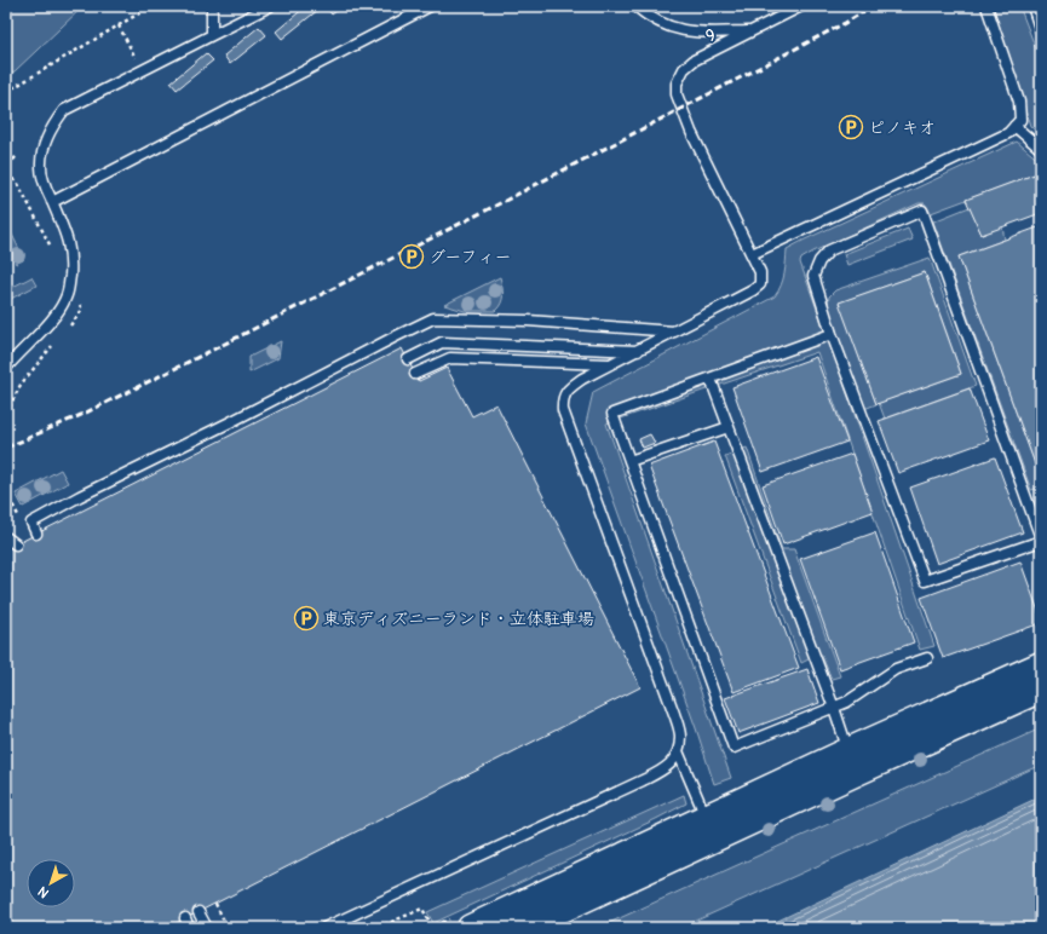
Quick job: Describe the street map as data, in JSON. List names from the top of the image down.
{
  "streets": {
    "lane": ["9"]
  },
  "places": {
    "parking": ["ピノキオ", "グーフィー", "東京ディズニーランド・立体駐車場"]
  },
  "north": "bottom left"
}
